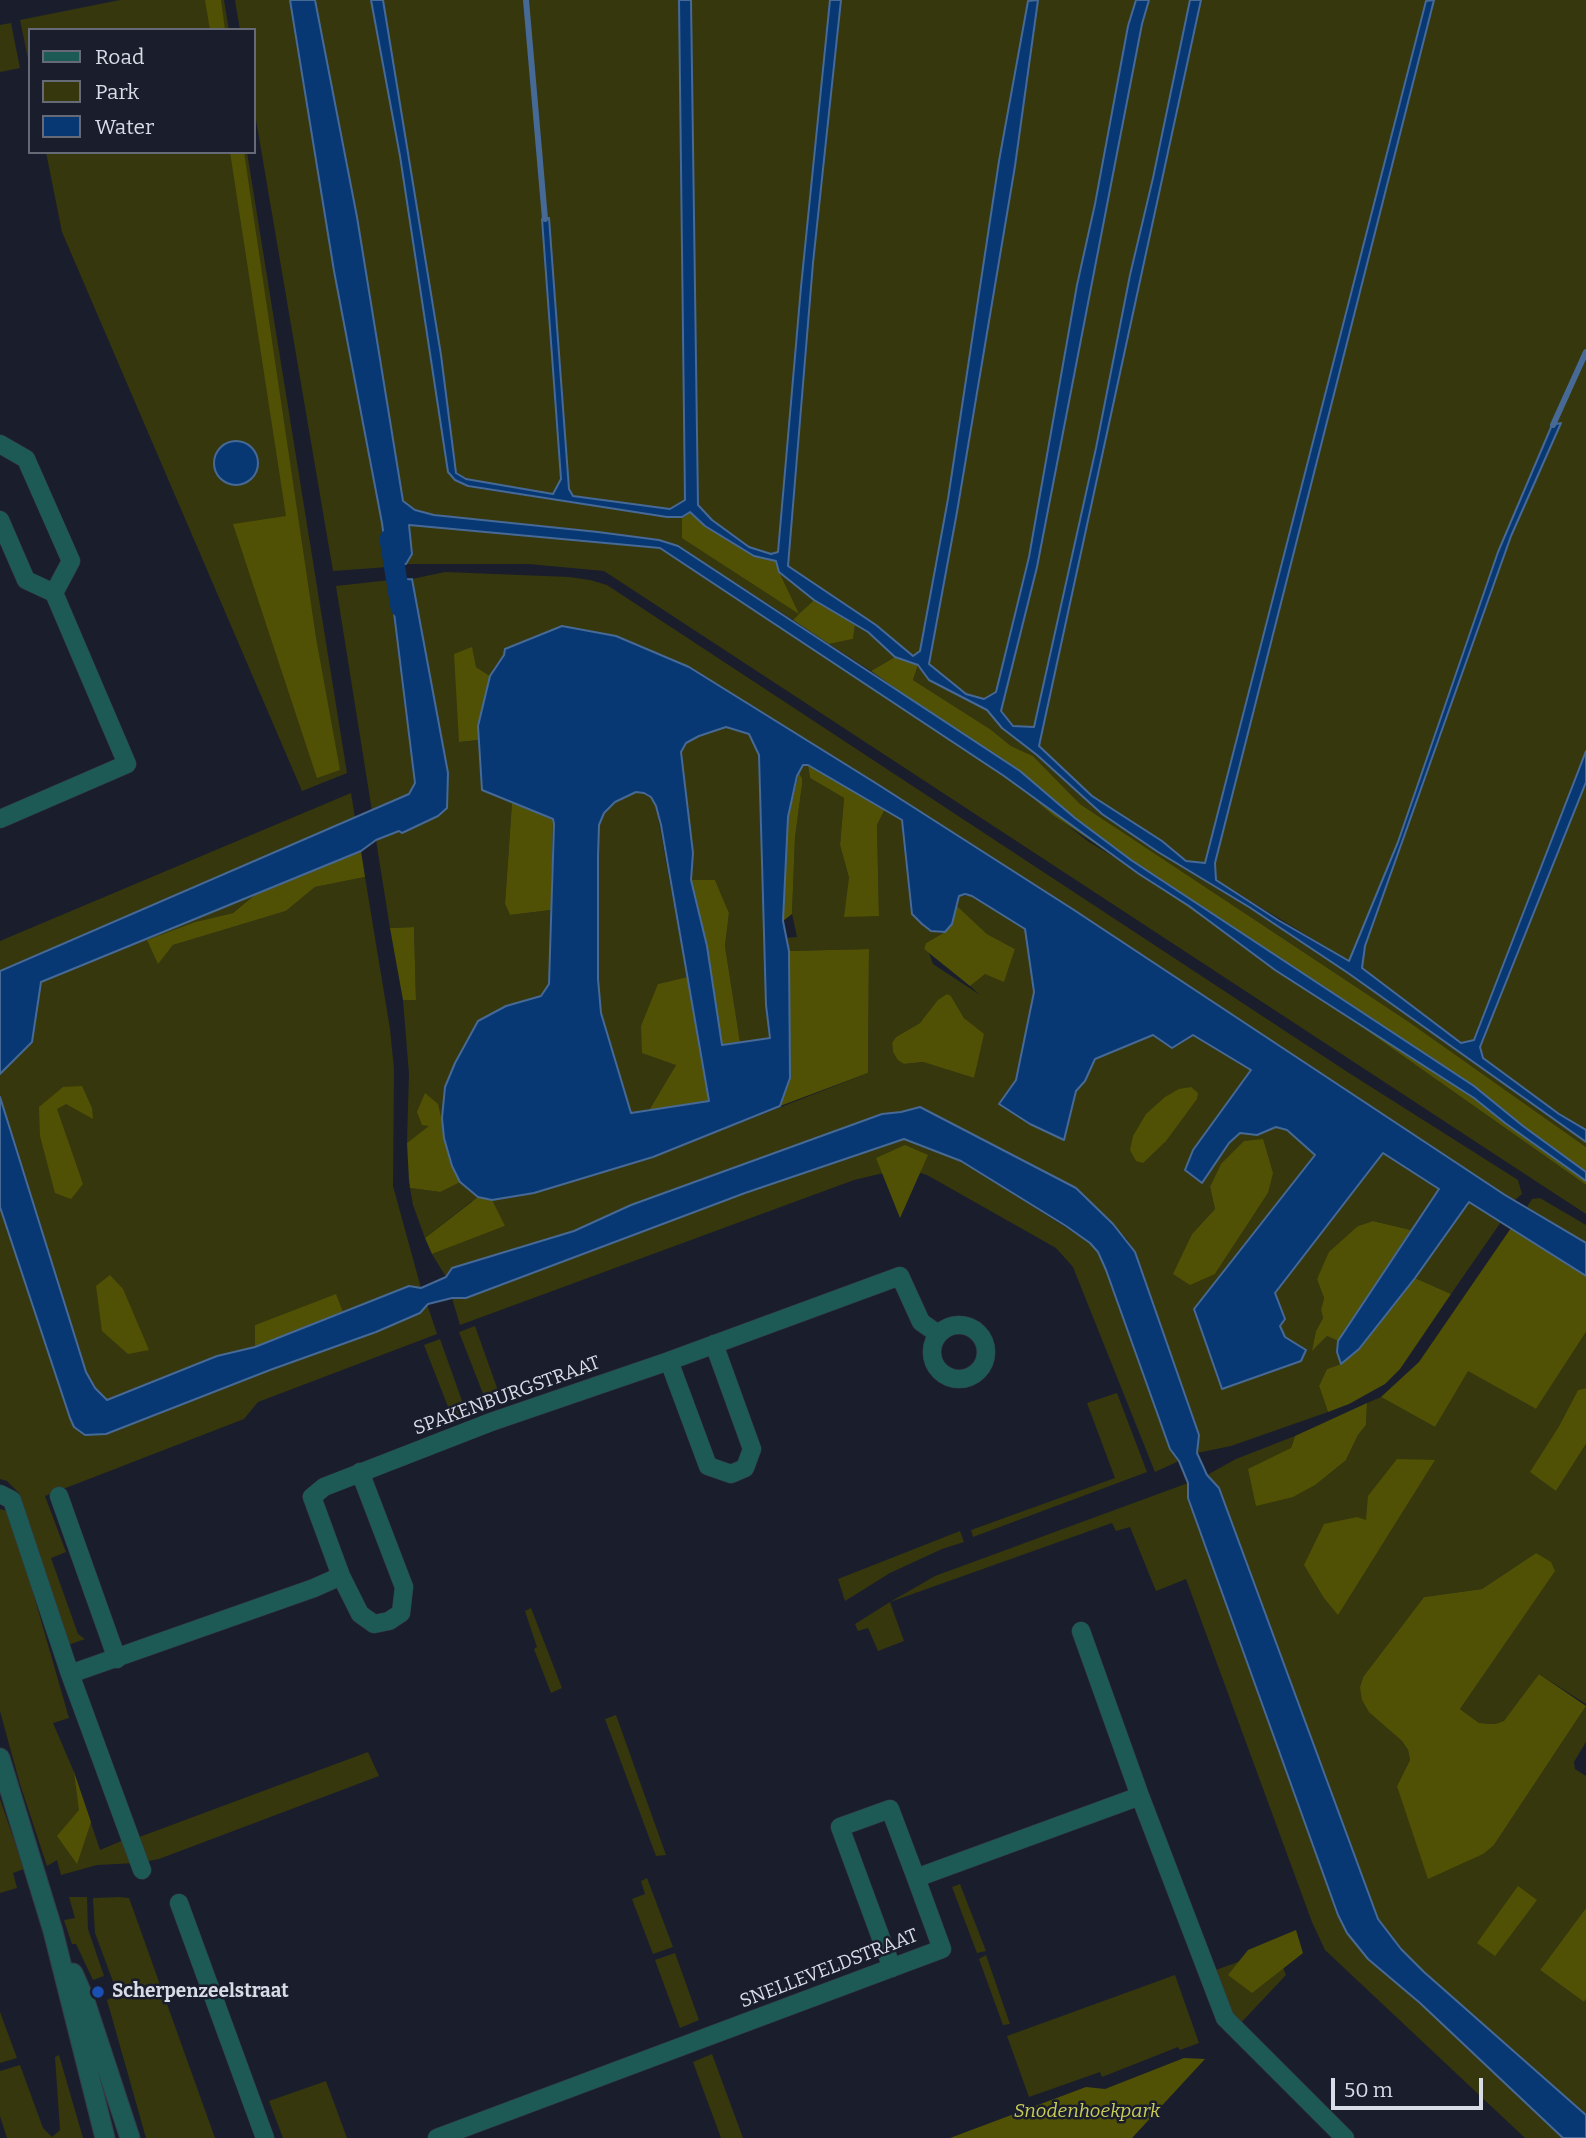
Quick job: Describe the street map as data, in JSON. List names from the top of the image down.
{
  "streets": {
    "street": ["SPAKENBURGSTRAAT", "SNELLEVELDSTRAAT"]
  },
  "parks": ["Snodenhoekpark"],
  "places": ["Scherpenzeelstraat"],
  "legend": ["Road", "Park", "Water"],
  "scale_bar": "50 m"
}
